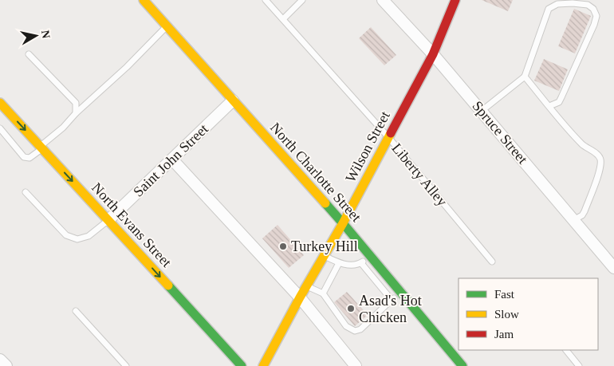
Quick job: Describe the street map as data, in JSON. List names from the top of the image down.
{
  "streets": {
    "street": [
      "Spruce Street",
      "Wilson Street",
      "Saint John Street",
      "North Charlotte Street",
      "North Evans Street"
    ],
    "lane": ["Liberty Alley"]
  },
  "crossings": [
    ["Spruce Street", "Wilson Street"],
    ["Wilson Street", "North Charlotte Street"],
    ["Wilson Street", "Liberty Alley"],
    ["Saint John Street", "North Charlotte Street"],
    ["Saint John Street", "North Evans Street"]
  ],
  "one_way": ["North Evans Street"],
  "places": ["Turkey Hill", "Asad's Hot Chicken"],
  "legend": ["Fast", "Slow", "Jam"],
  "north": "right"
}
